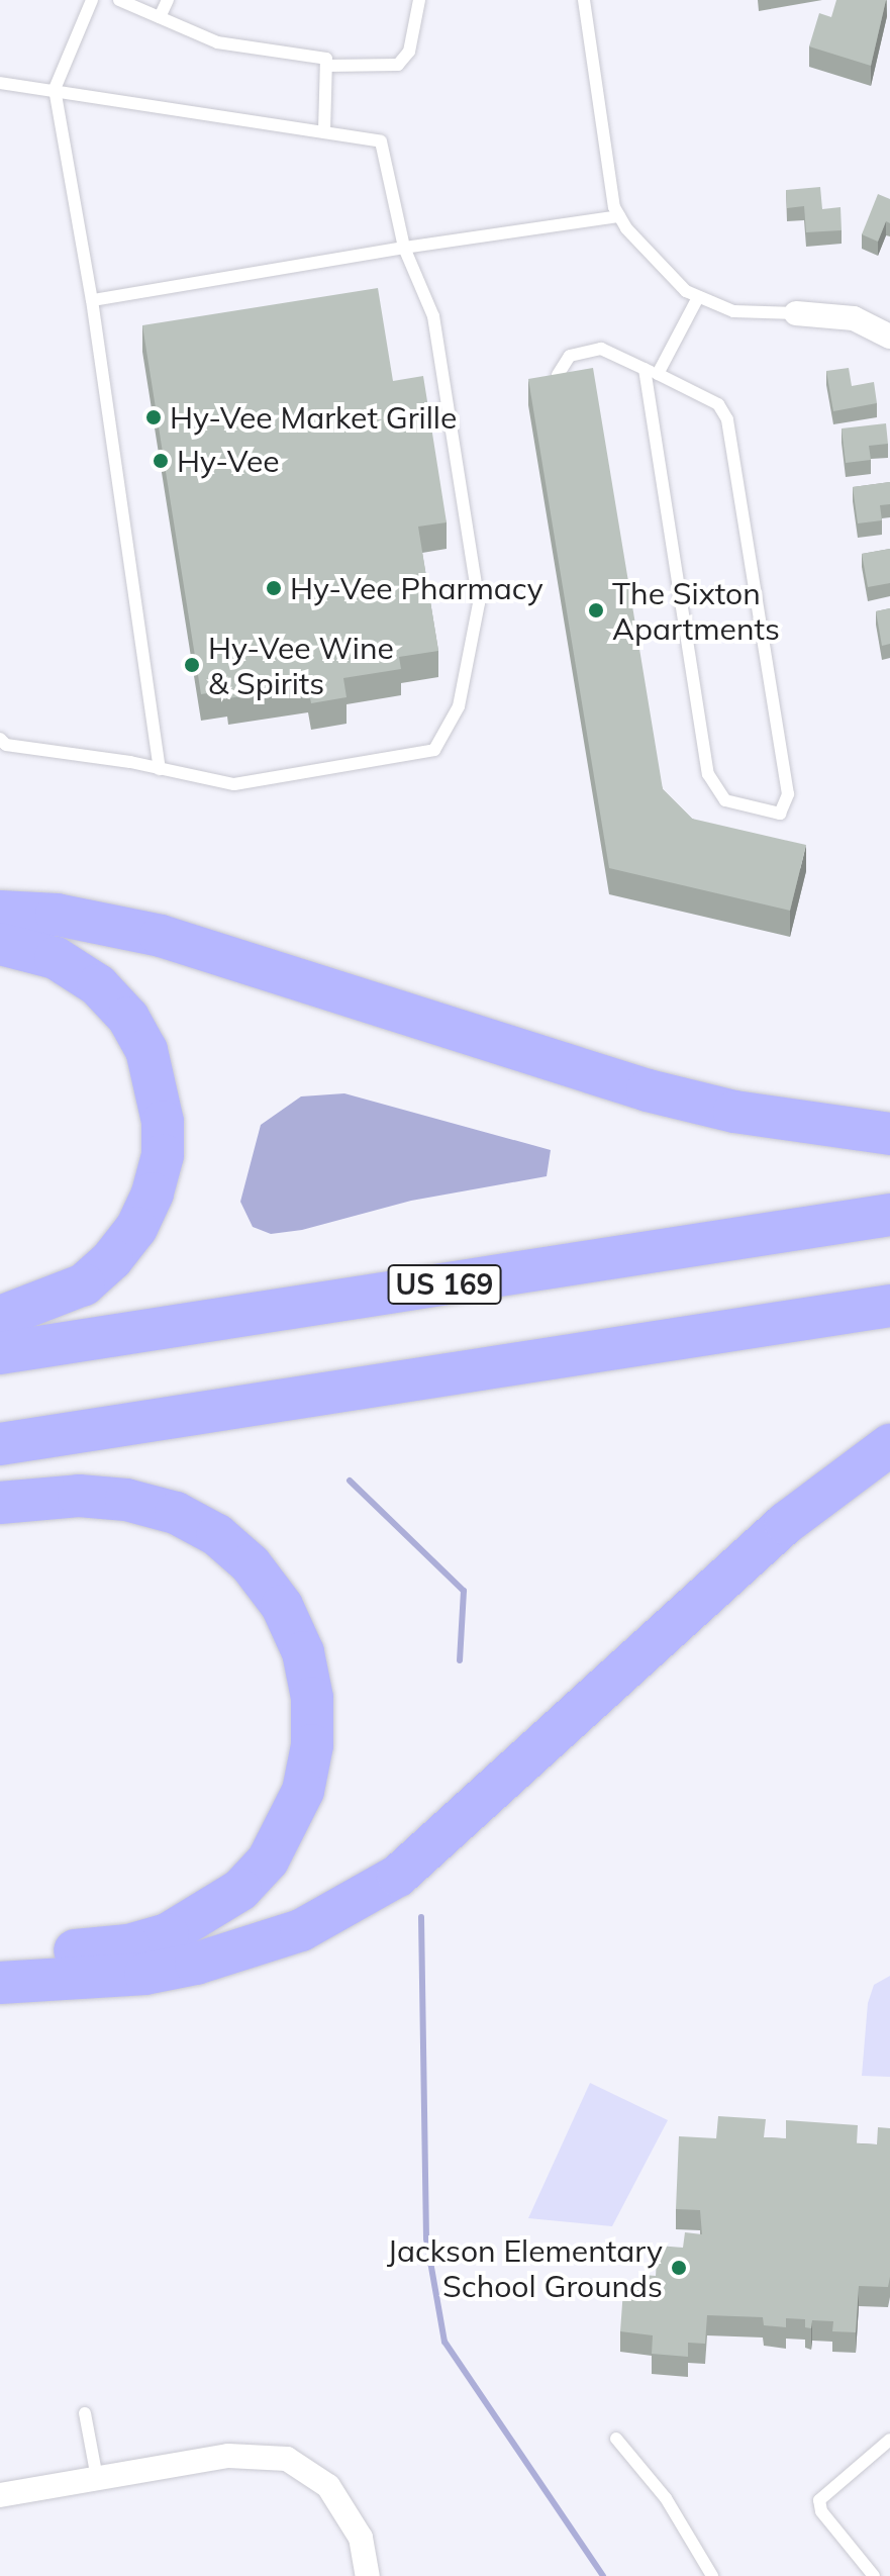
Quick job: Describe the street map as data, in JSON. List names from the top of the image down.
{
  "streets": {
    "highway": ["US 169"]
  },
  "places": [
    "Hy-Vee Market Grille",
    "Hy-Vee",
    "Hy-Vee Pharmacy",
    "The Sixton Apartments",
    "Hy-Vee Wine & Spirits",
    "Jackson Elementary School Grounds"
  ]
}
